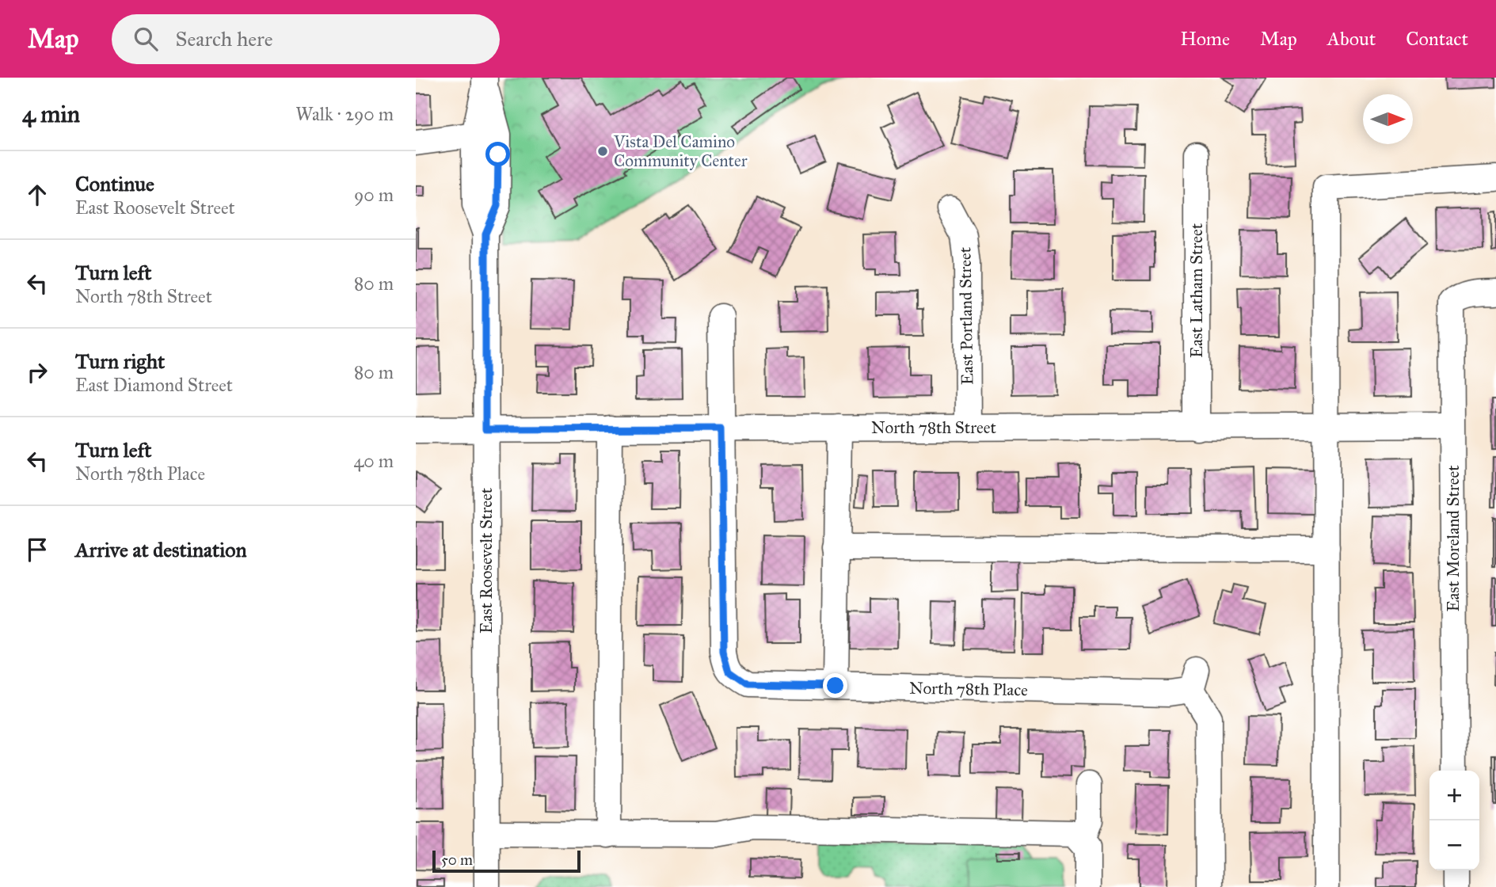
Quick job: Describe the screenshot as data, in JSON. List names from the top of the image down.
{
  "streets": {
    "street": [
      "East Latham Street",
      "East Portland Street",
      "North 78th Street",
      "East Moreland Street",
      "East Roosevelt Street",
      "North 78th Place"
    ]
  },
  "crossings": [
    ["East Latham Street", "North 78th Street"],
    ["East Portland Street", "North 78th Street"],
    ["North 78th Street", "East Moreland Street"],
    ["North 78th Street", "East Roosevelt Street"],
    ["North 78th Street", "North 78th Place"]
  ],
  "places": ["Vista Del Camino Community Center"],
  "scale_bar": "50 m",
  "north": "right",
  "page": {
    "header": "Map",
    "search": "Search here",
    "nav": [
      "Home",
      "Map",
      "About",
      "Contact"
    ],
    "heading": ["4 min", "Walk · 290 m"],
    "list": [
      ["Continue", "East Roosevelt Street", "90 m"],
      ["Turn left", "North 78th Street", "80 m"],
      ["Turn right", "East Diamond Street", "80 m"],
      ["Turn left", "North 78th Place", "40 m"],
      "Arrive at destination"
    ],
    "map_buttons": ["+", "−"],
    "scale": "50 m"
  }
}
